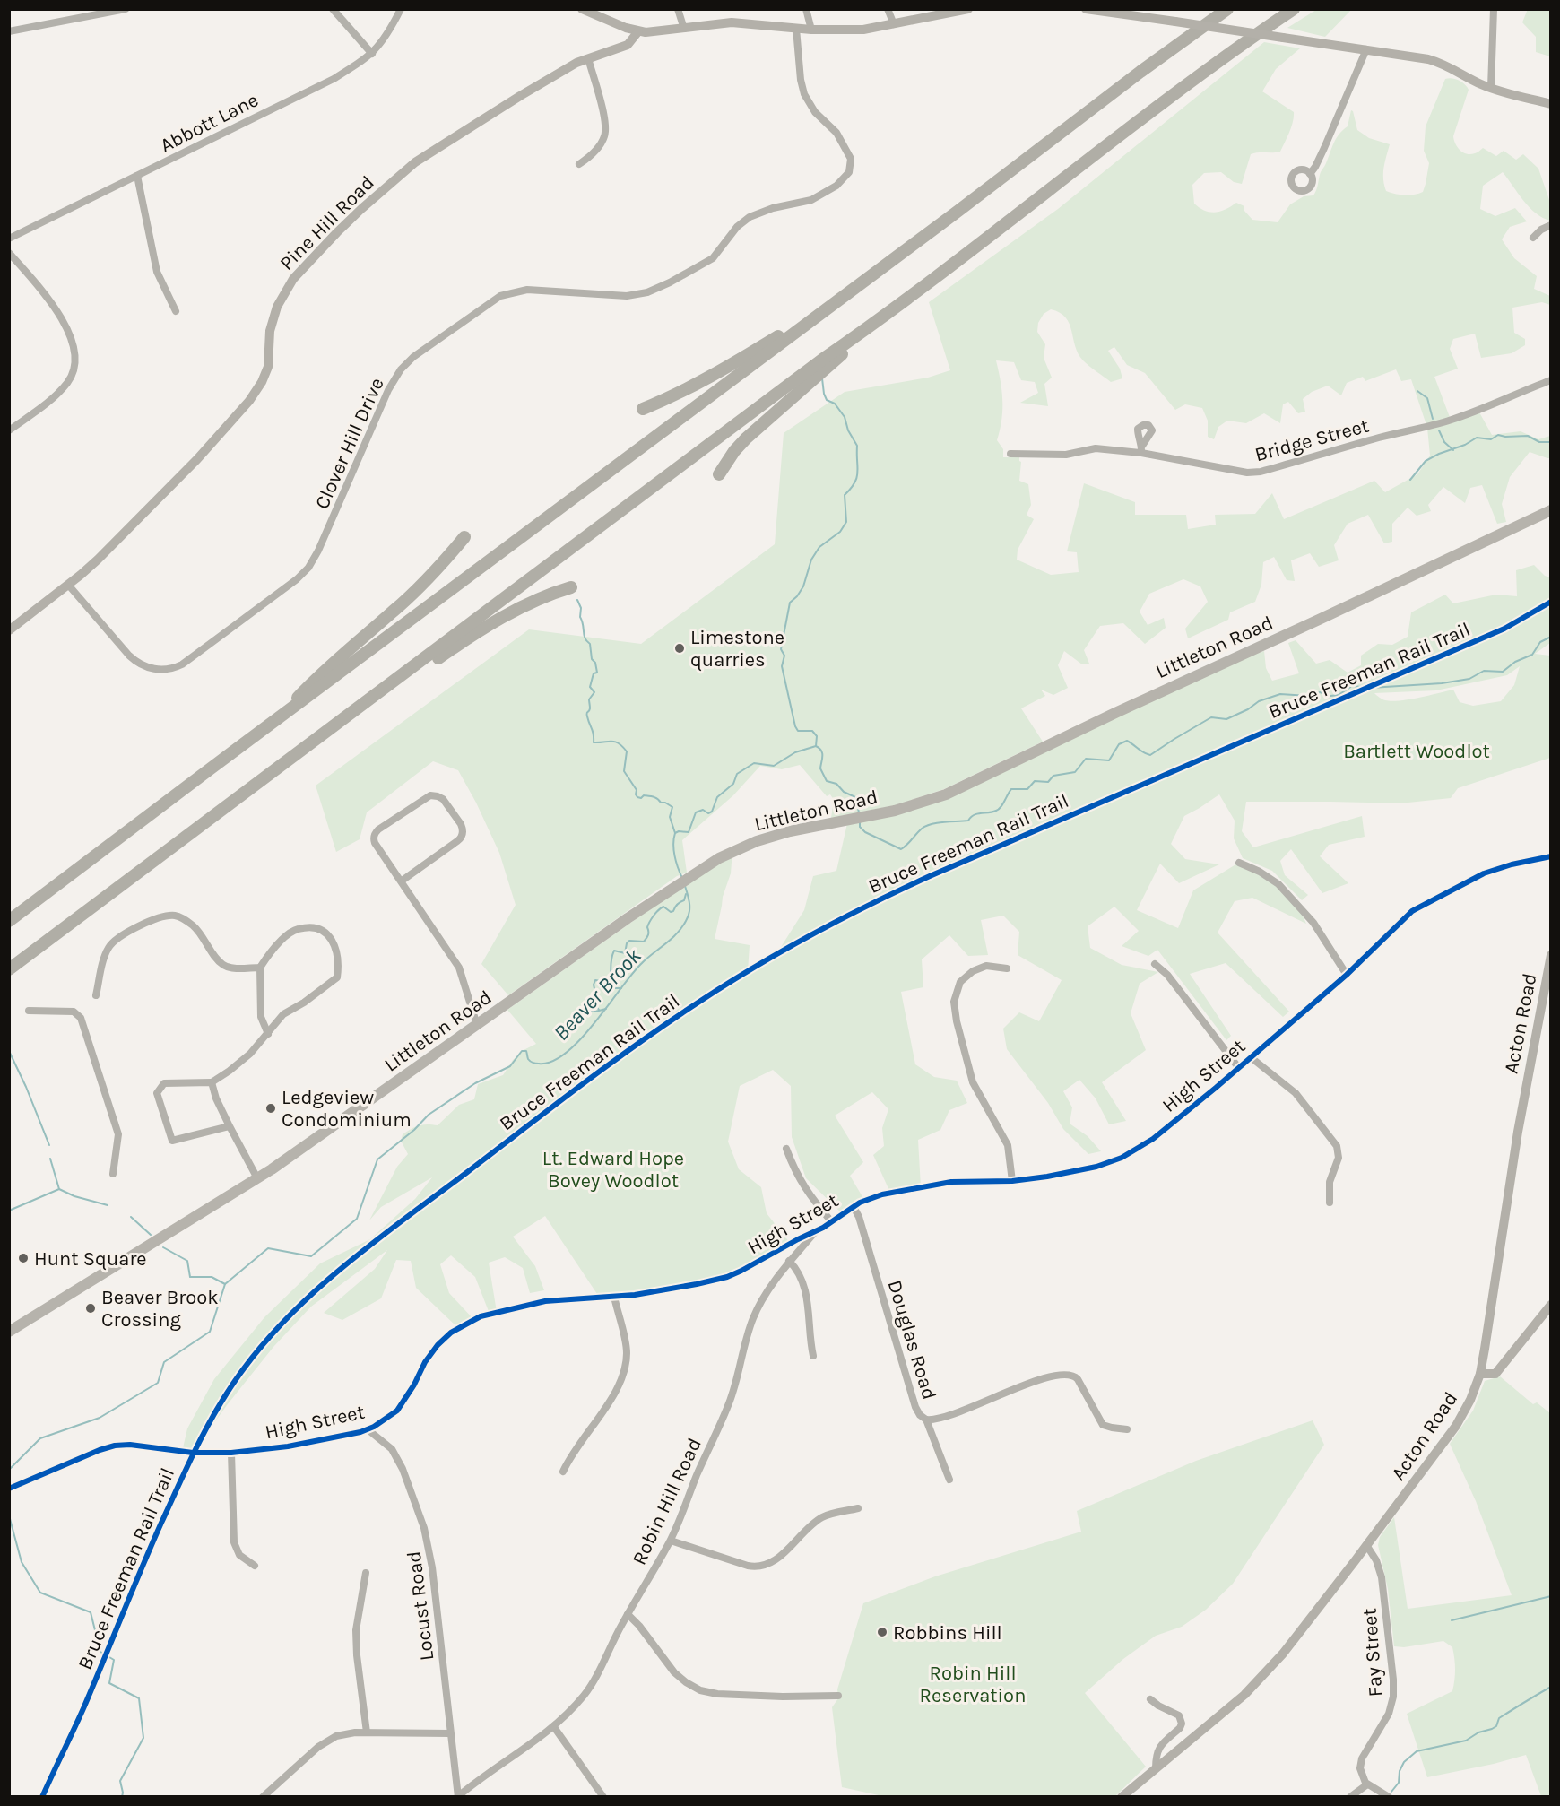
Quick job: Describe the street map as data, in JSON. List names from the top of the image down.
{
  "streets": {
    "main road": ["Pine Hill Road", "Littleton Road", "Acton Road"],
    "street": [
      "Abbott Lane",
      "Bridge Street",
      "Clover Hill Drive",
      "High Street",
      "Douglas Road",
      "Robin Hill Road",
      "Locust Road",
      "Fay Street"
    ],
    "cycle path": ["Bruce Freeman Rail Trail"]
  },
  "crossings": [
    ["Pine Hill Road", "Clover Hill Drive"],
    ["Acton Road", "Fay Street"],
    ["High Street", "Douglas Road"],
    ["High Street", "Robin Hill Road"],
    ["High Street", "Locust Road"],
    ["Robin Hill Road", "Locust Road"]
  ],
  "water": ["Beaver Brook"],
  "parks": ["Bartlett Woodlot", "Lt. Edward Hope Bovey Woodlot", "Robin Hill Reservation"],
  "places": [
    "Limestone quarries",
    "Ledgeview Condominium",
    "Hunt Square",
    "Beaver Brook Crossing",
    "Robbins Hill"
  ]
}
